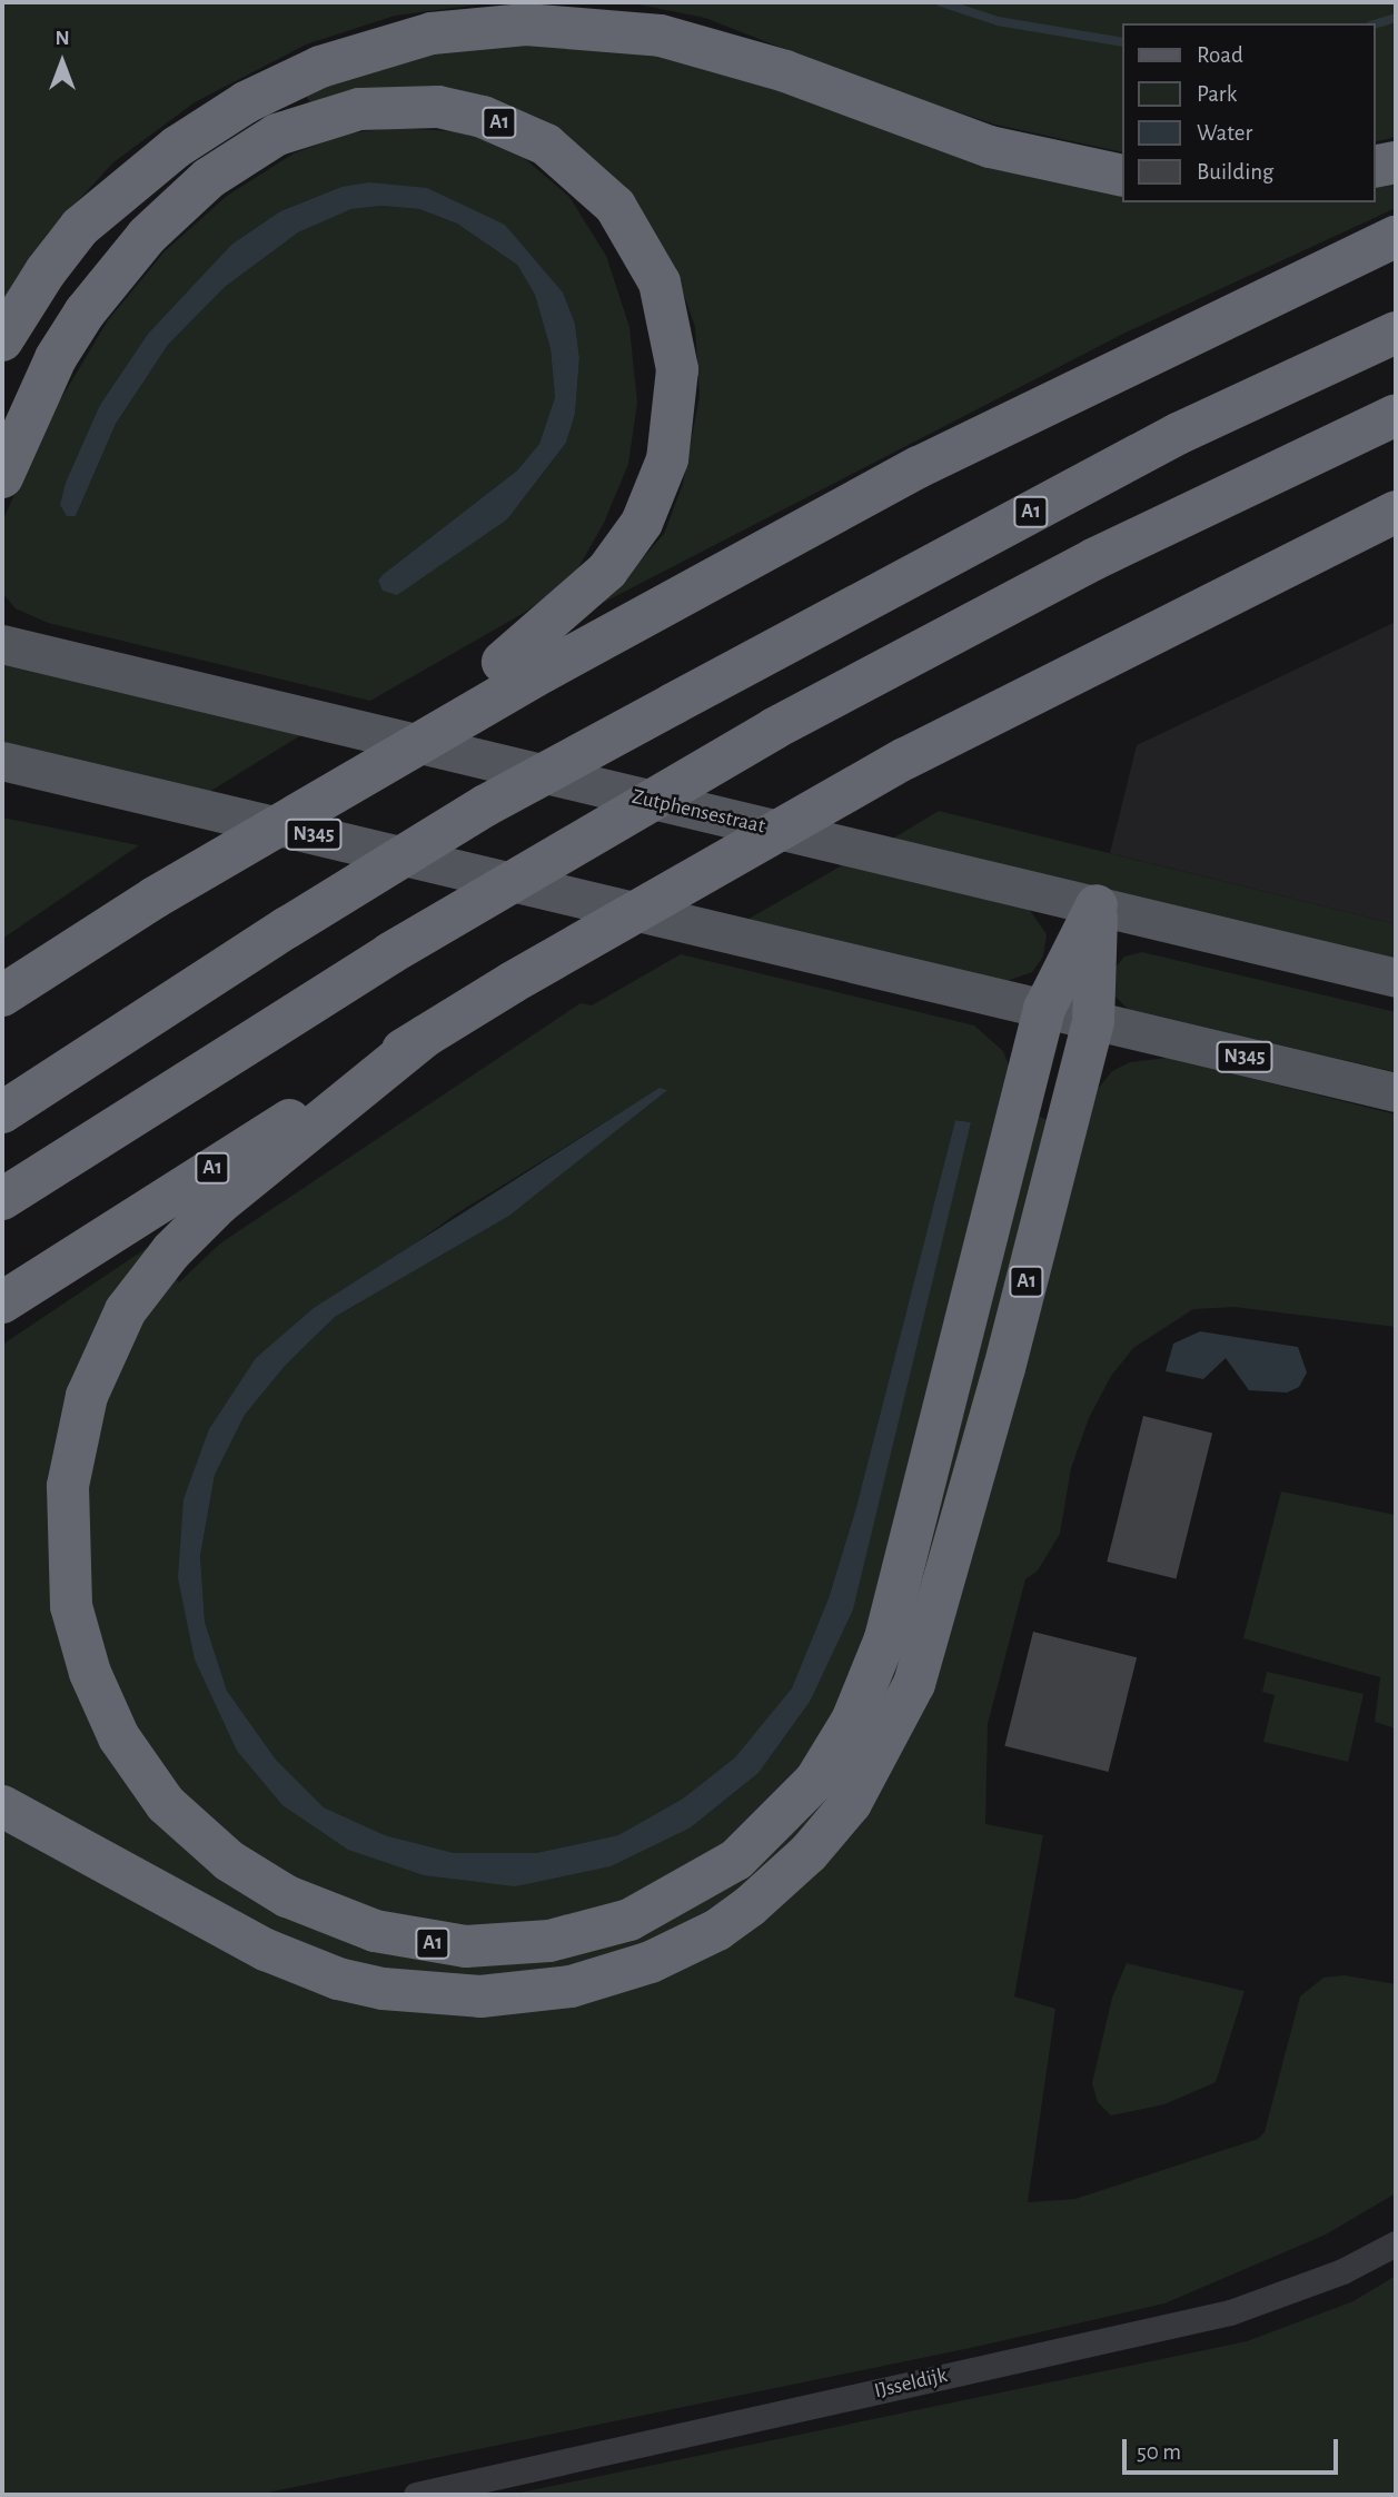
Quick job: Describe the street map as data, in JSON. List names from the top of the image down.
{
  "streets": {
    "highway": ["A1"],
    "main road": ["Zutphensestraat", "N345"],
    "street": ["IJsseldijk"]
  },
  "crossings": [
    ["A1", "N345"]
  ],
  "legend": [
    "Road",
    "Park",
    "Water",
    "Building"
  ],
  "scale_bar": "50 m",
  "north": "top"
}
